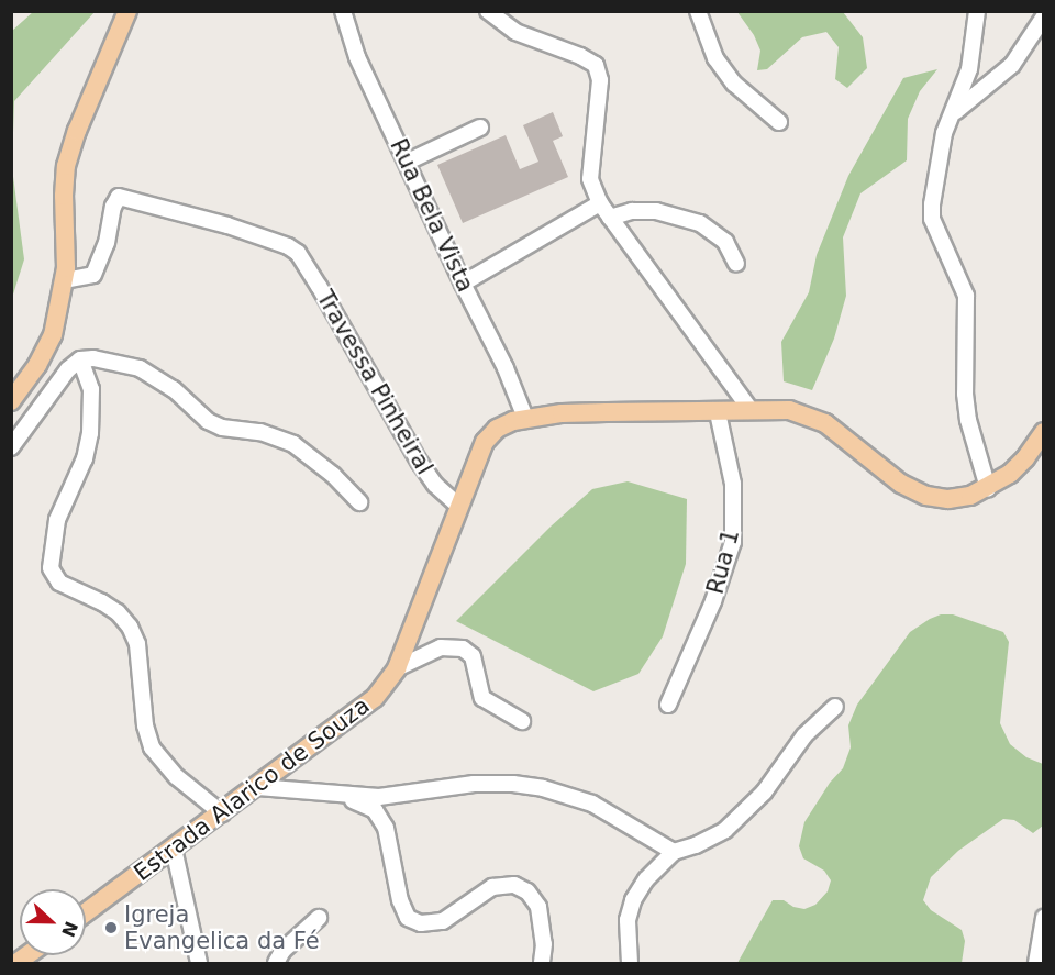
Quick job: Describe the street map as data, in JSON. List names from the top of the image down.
{
  "streets": {
    "main road": ["Estrada Alarico de Souza"],
    "street": ["Rua Bela Vista", "Travessa Pinheiral", "Rua 1"]
  },
  "crossings": [
    ["Rua Bela Vista", "Estrada Alarico de Souza"],
    ["Travessa Pinheiral", "Estrada Alarico de Souza"],
    ["Rua 1", "Estrada Alarico de Souza"]
  ],
  "places": ["Igreja Evangelica da Fé"],
  "north": "right"
}
